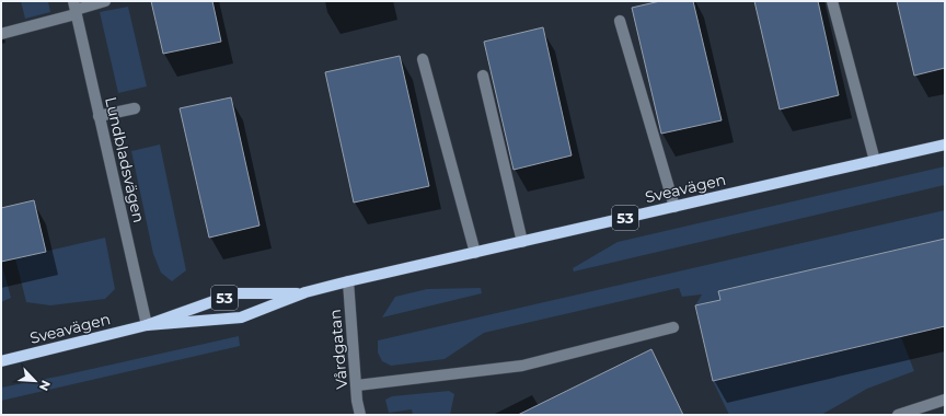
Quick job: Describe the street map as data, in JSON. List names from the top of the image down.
{
  "streets": {
    "main road": ["Sveavägen", "53"],
    "street": ["Lundbladsvägen", "Vårdgatan"]
  },
  "crossings": [
    ["Lundbladsvägen", "Sveavägen"],
    ["Sveavägen", "Vårdgatan"]
  ],
  "north": "bottom right"
}
